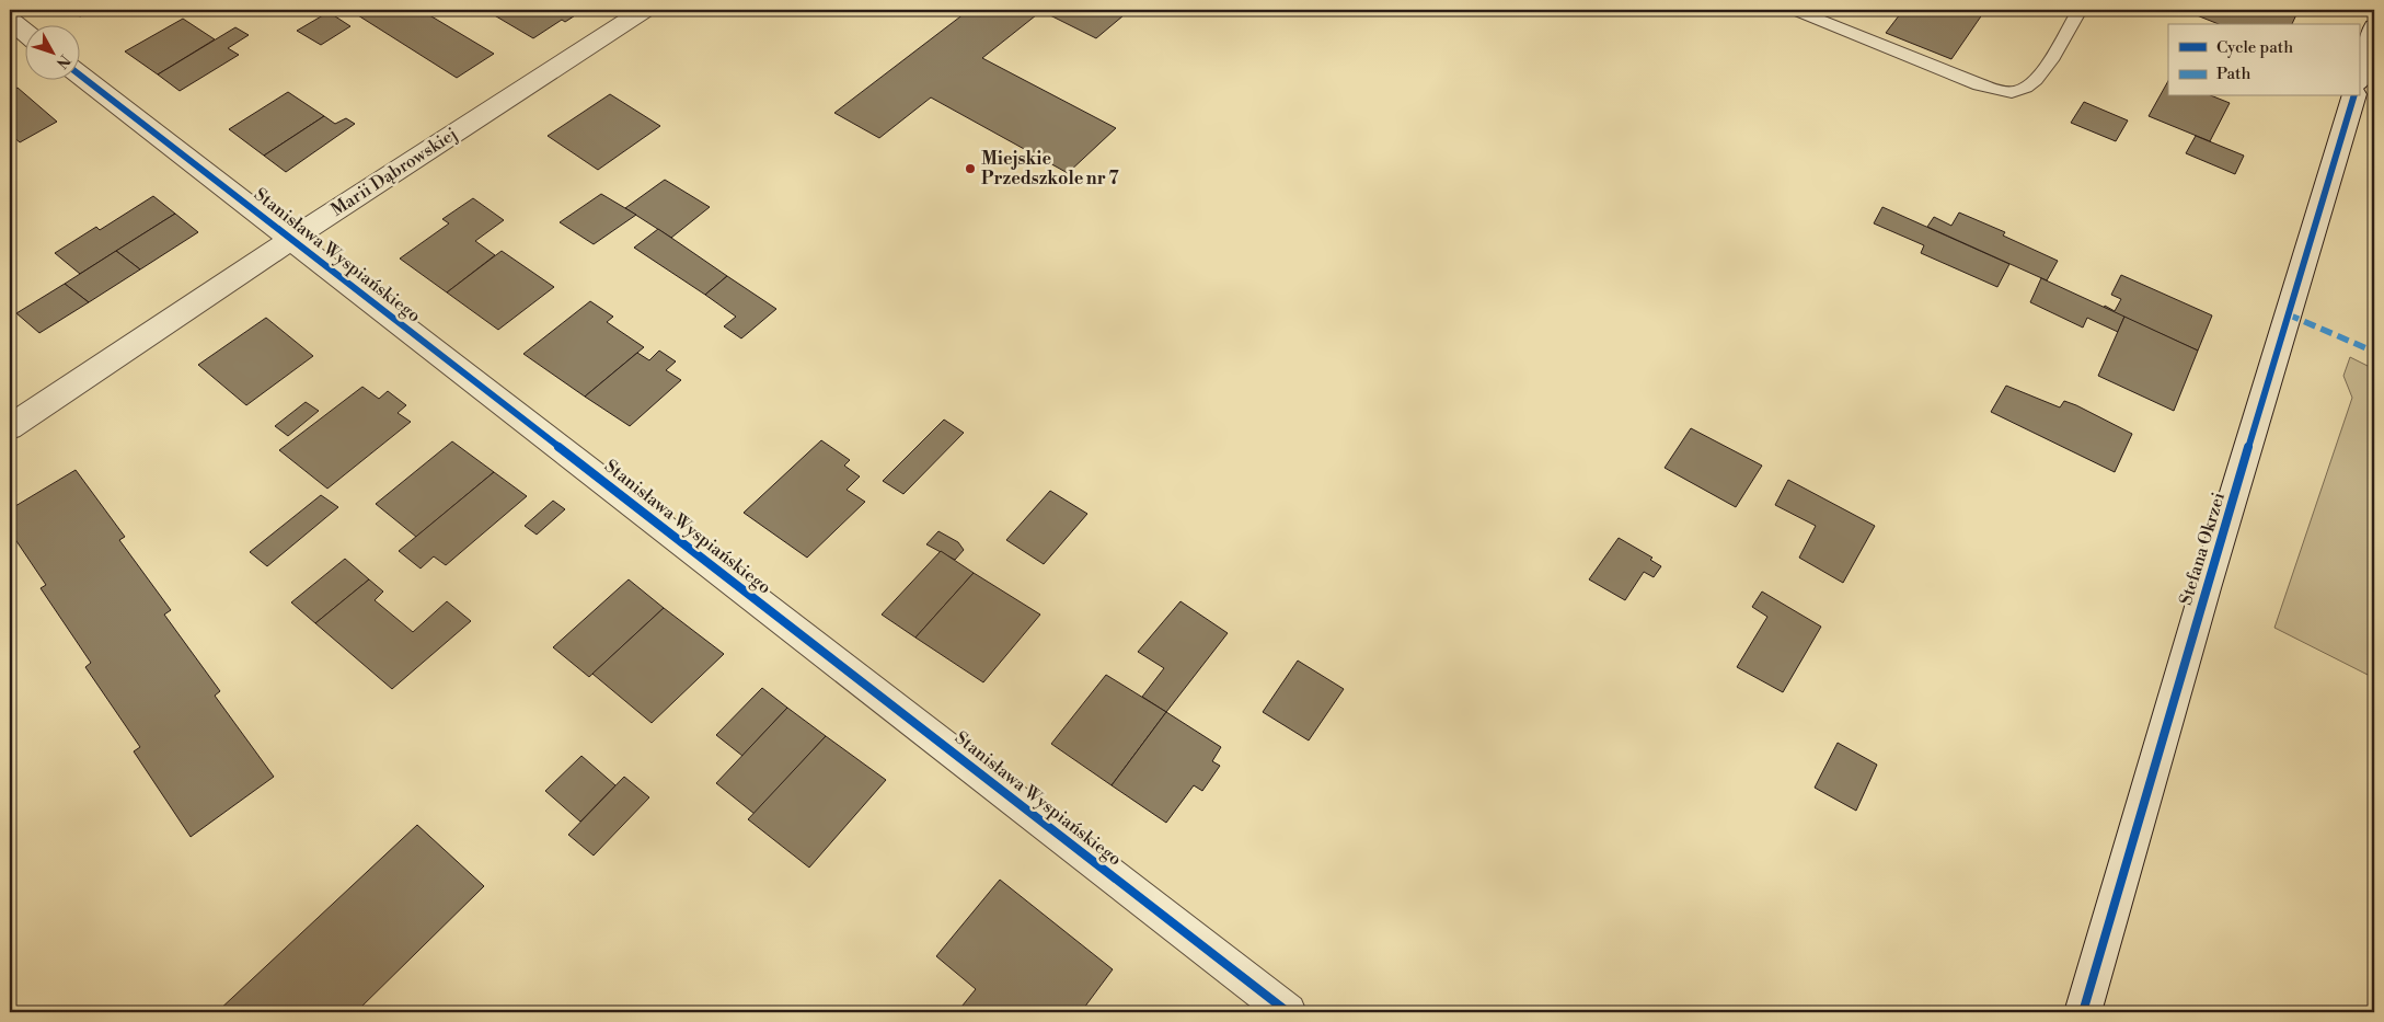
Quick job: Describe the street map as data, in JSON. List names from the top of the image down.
{
  "streets": {
    "street": ["Marii Dąbrowskiej", "Stanisława Wyspiańskiego", "Stefana Okrzei"]
  },
  "crossings": [
    ["Marii Dąbrowskiej", "Stanisława Wyspiańskiego"]
  ],
  "places": ["Miejskie Przedszkole nr 7"],
  "legend": ["Cycle path", "Path"],
  "north": "bottom right"
}
